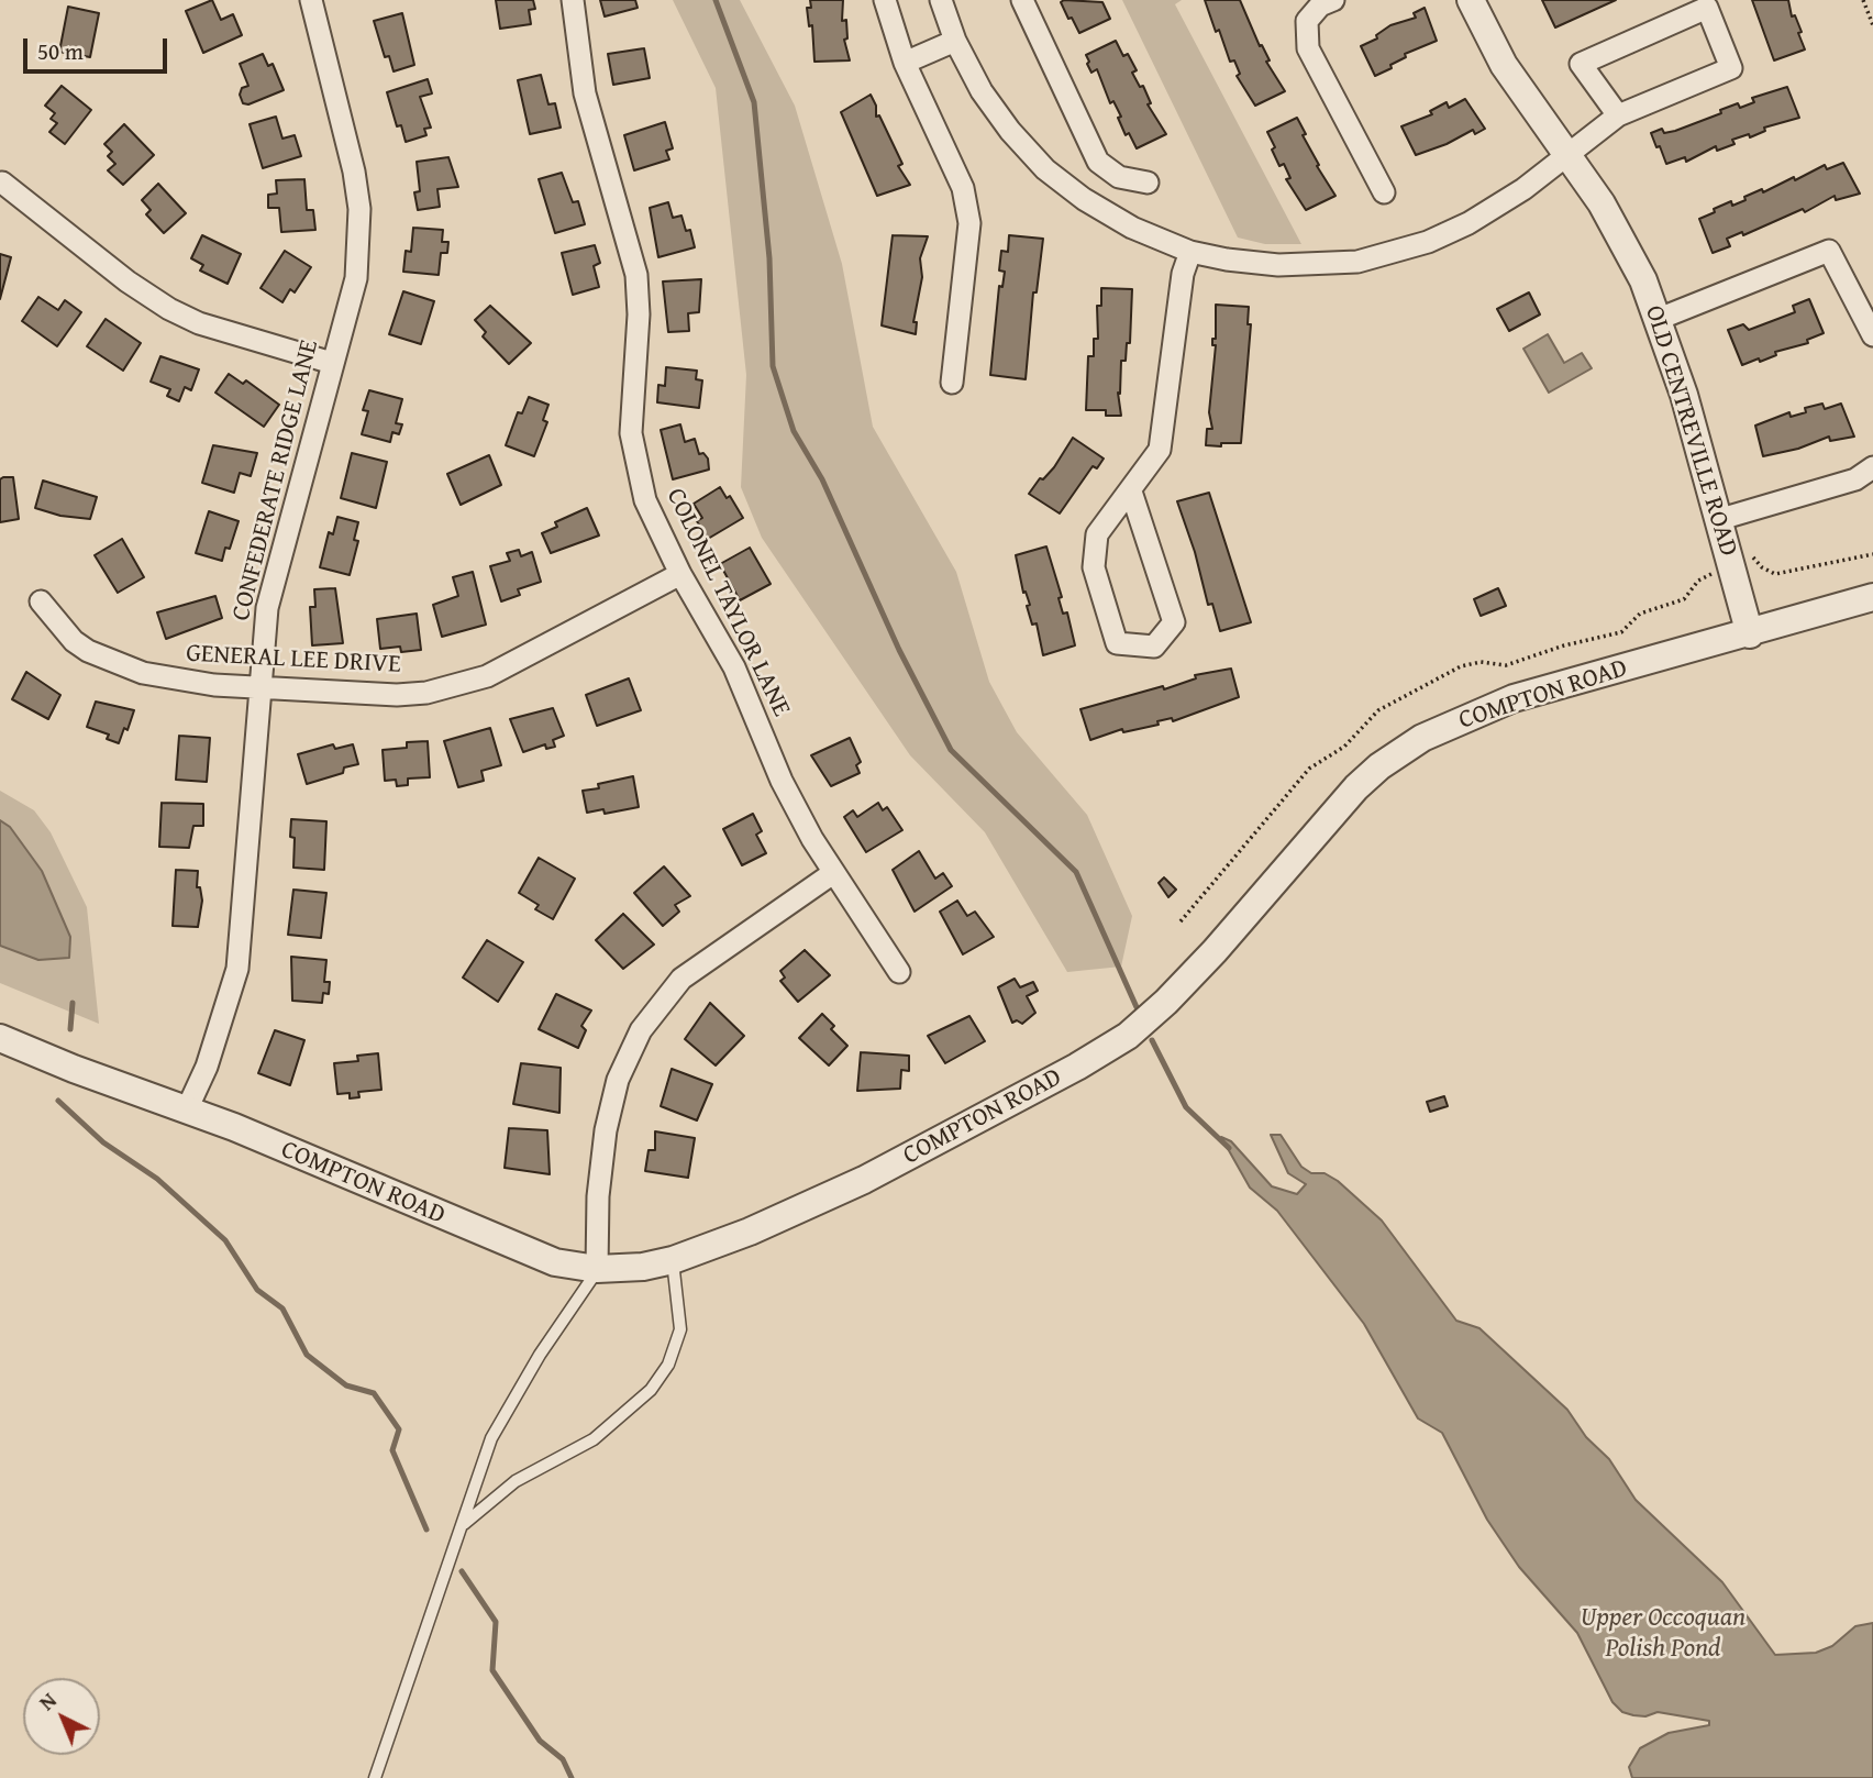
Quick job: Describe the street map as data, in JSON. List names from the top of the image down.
{
  "streets": {
    "street": [
      "OLD CENTREVILLE ROAD",
      "CONFEDERATE RIDGE LANE",
      "COLONEL TAYLOR LANE",
      "GENERAL LEE DRIVE",
      "COMPTON ROAD"
    ]
  },
  "crossings": [
    ["OLD CENTREVILLE ROAD", "COMPTON ROAD"],
    ["CONFEDERATE RIDGE LANE", "GENERAL LEE DRIVE"],
    ["CONFEDERATE RIDGE LANE", "COMPTON ROAD"],
    ["COLONEL TAYLOR LANE", "GENERAL LEE DRIVE"]
  ],
  "water": ["Upper Occoquan Polish Pond"],
  "scale_bar": "50 m",
  "north": "top left"
}
